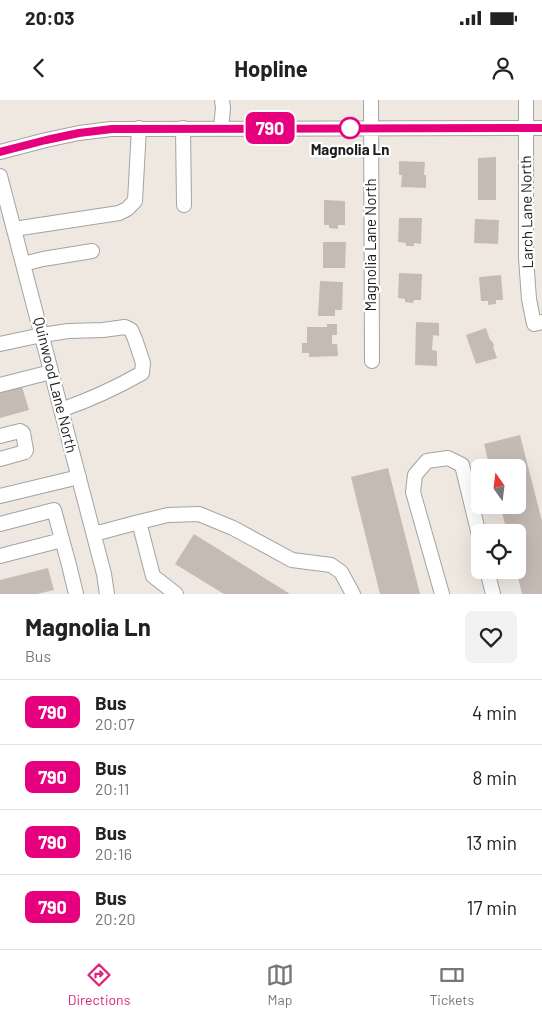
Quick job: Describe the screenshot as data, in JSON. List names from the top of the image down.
{
  "streets": {
    "street": ["Larch Lane North", "Magnolia Lane North", "Quinwood Lane North"]
  },
  "places": ["Magnolia Ln"],
  "lines": ["bus line 790"],
  "north": "top",
  "page": {
    "status": "20:03",
    "header": "Hopline",
    "on_map": "790",
    "heading": ["Magnolia Ln", "Bus"],
    "list": [
      {
        "mark": "790",
        "name": "Bus",
        "note": "20:07",
        "value": "4 min"
      },
      {
        "mark": "790",
        "name": "Bus",
        "note": "20:11",
        "value": "8 min"
      },
      {
        "mark": "790",
        "name": "Bus",
        "note": "20:16",
        "value": "13 min"
      },
      {
        "mark": "790",
        "name": "Bus",
        "note": "20:20",
        "value": "17 min"
      }
    ],
    "tabs": ["Directions", "Map", "Tickets"]
  }
}
